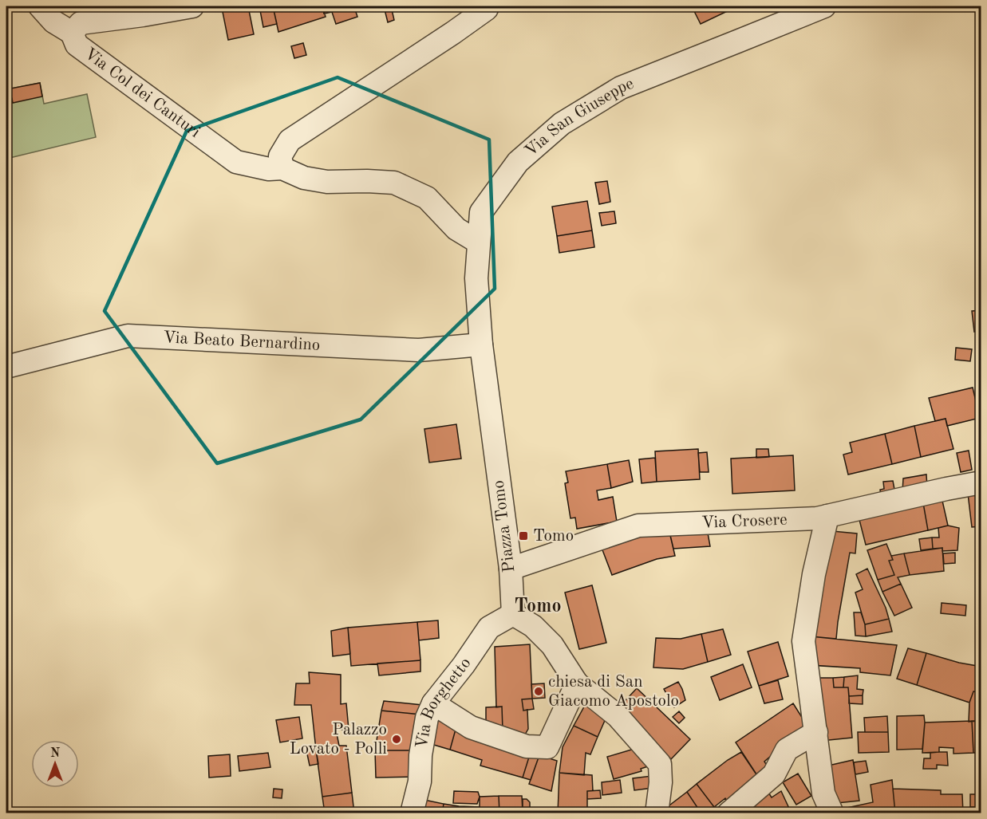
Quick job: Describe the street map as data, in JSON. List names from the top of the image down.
{
  "streets": {
    "street": [
      "Via Col dei Canturi",
      "Via San Giuseppe",
      "Via Beato Bernardino",
      "Via Crosere",
      "Piazza Tomo",
      "Via Borghetto"
    ]
  },
  "crossings": [
    ["Via Col dei Canturi", "Via San Giuseppe"],
    ["Via San Giuseppe", "Via Beato Bernardino"],
    ["Via San Giuseppe", "Piazza Tomo"],
    ["Via Beato Bernardino", "Piazza Tomo"],
    ["Via Crosere", "Piazza Tomo"],
    ["Piazza Tomo", "Via Borghetto"]
  ],
  "districts": ["Tomo"],
  "places": {
    "transit": ["Tomo"],
    "other": ["chiesa di San Giacomo Apostolo", "Palazzo Lovato - Polli"]
  },
  "north": "top"
}
